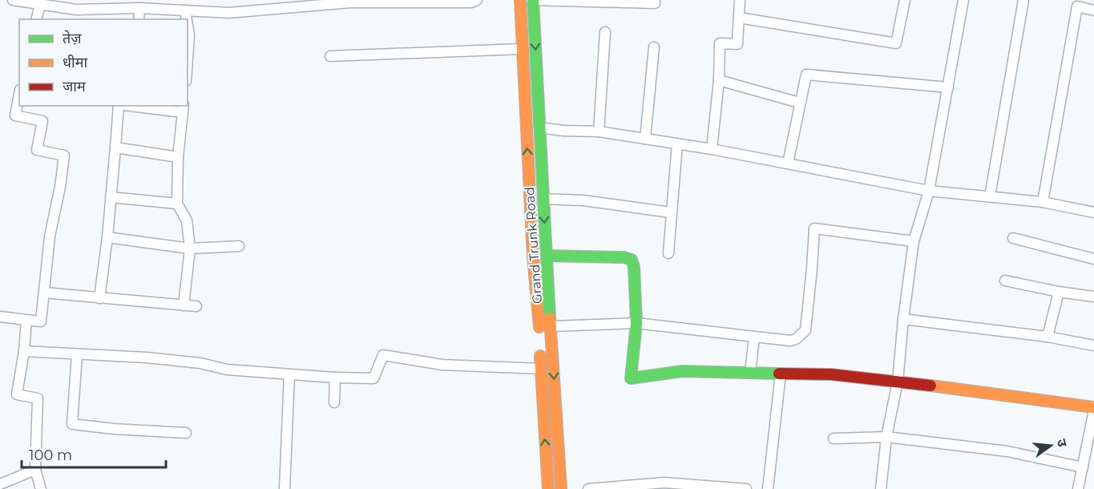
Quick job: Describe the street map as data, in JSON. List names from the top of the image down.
{
  "streets": {
    "main road": ["Grand Trunk Road"]
  },
  "legend": ["तेज़", "धीमा", "जाम"],
  "scale_bar": "100 m",
  "north": "right"
}
